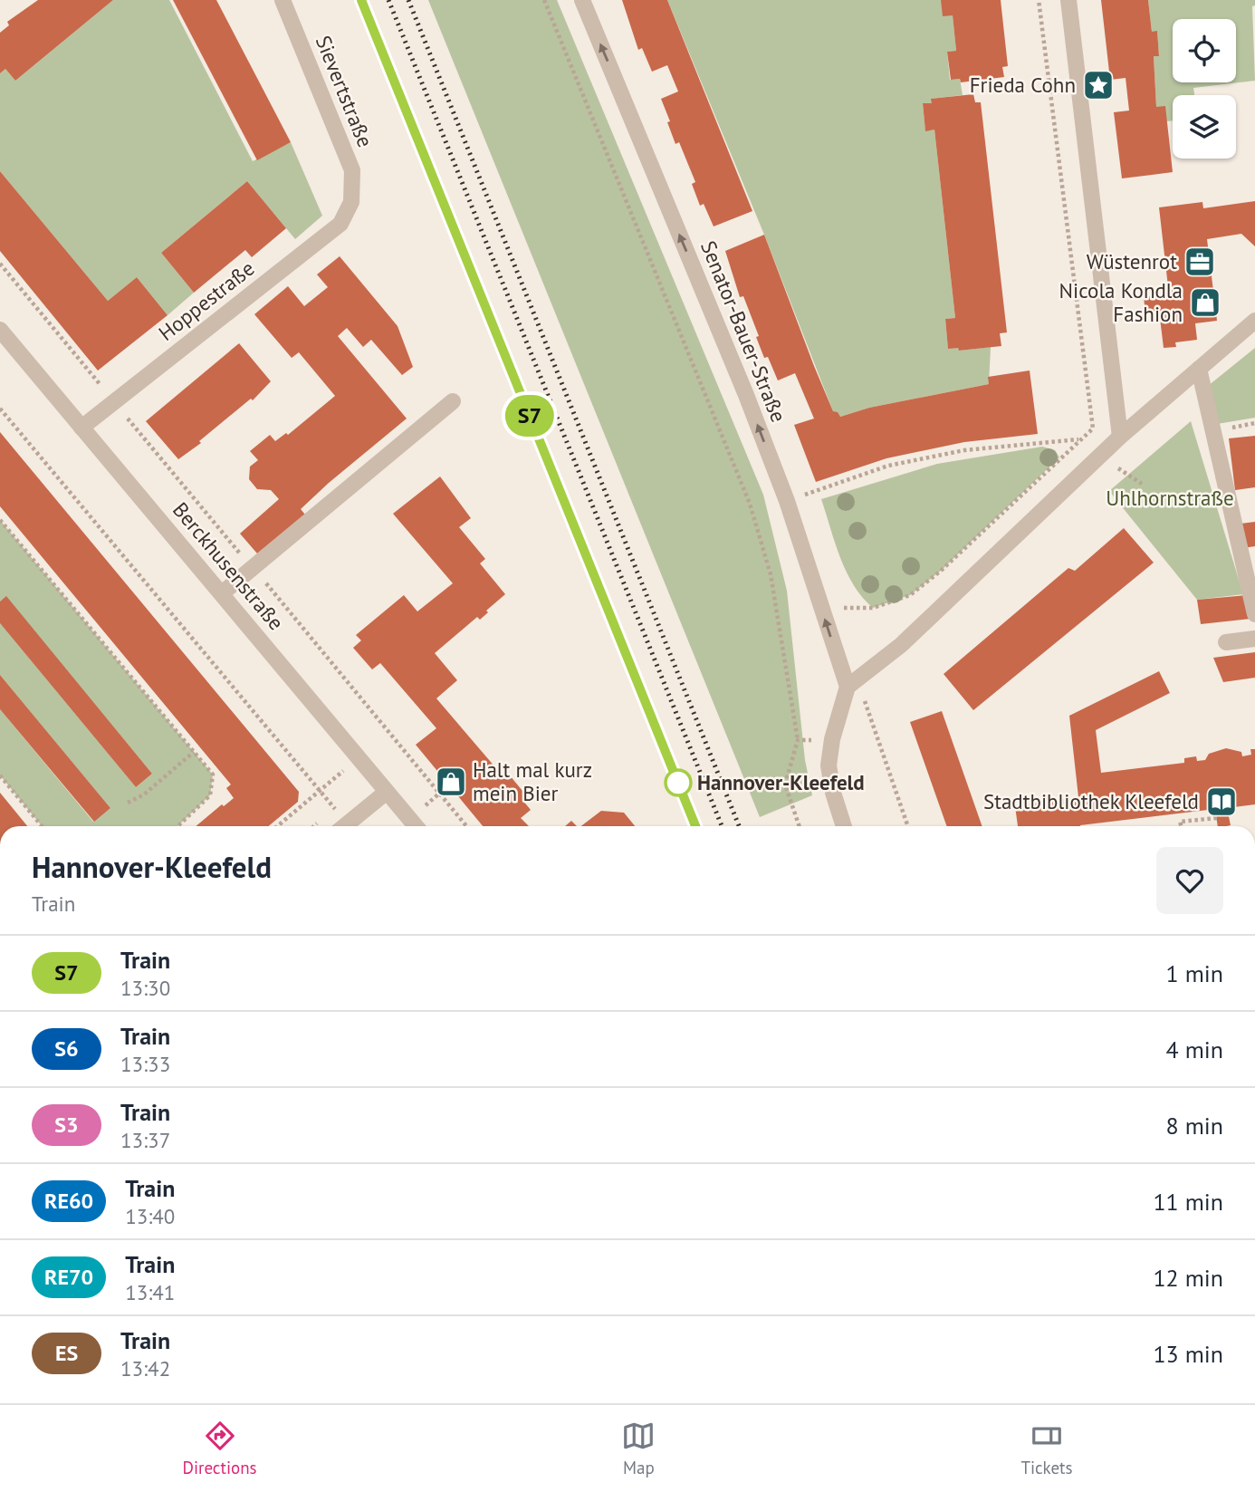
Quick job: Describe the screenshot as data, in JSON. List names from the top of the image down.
{
  "streets": {
    "street": [
      "Sievertstraße",
      "Hoppestraße",
      "Senator-Bauer-Straße",
      "Berckhusenstraße"
    ]
  },
  "crossings": [
    ["Sievertstraße", "Hoppestraße"],
    ["Hoppestraße", "Berckhusenstraße"]
  ],
  "one_way": ["Senator-Bauer-Straße"],
  "parks": ["Uhlhornstraße"],
  "places": {
    "place": ["Frieda Cohn"],
    "office": ["Wüstenrot"],
    "shop": ["Nicola Kondla Fashion", "Halt mal kurz mein Bier"],
    "other": ["Hannover-Kleefeld"],
    "library": ["Stadtbibliothek Kleefeld"]
  },
  "page": {
    "on_map": "S7",
    "heading": ["Hannover-Kleefeld", "Train"],
    "list": [
      {
        "mark": "S7",
        "name": "Train",
        "note": "13:30",
        "value": "1 min"
      },
      {
        "mark": "S6",
        "name": "Train",
        "note": "13:33",
        "value": "4 min"
      },
      {
        "mark": "S3",
        "name": "Train",
        "note": "13:37",
        "value": "8 min"
      },
      {
        "mark": "RE60",
        "name": "Train",
        "note": "13:40",
        "value": "11 min"
      },
      {
        "mark": "RE70",
        "name": "Train",
        "note": "13:41",
        "value": "12 min"
      },
      {
        "mark": "ES",
        "name": "Train",
        "note": "13:42",
        "value": "13 min"
      }
    ],
    "tabs": ["Directions", "Map", "Tickets"]
  }
}
